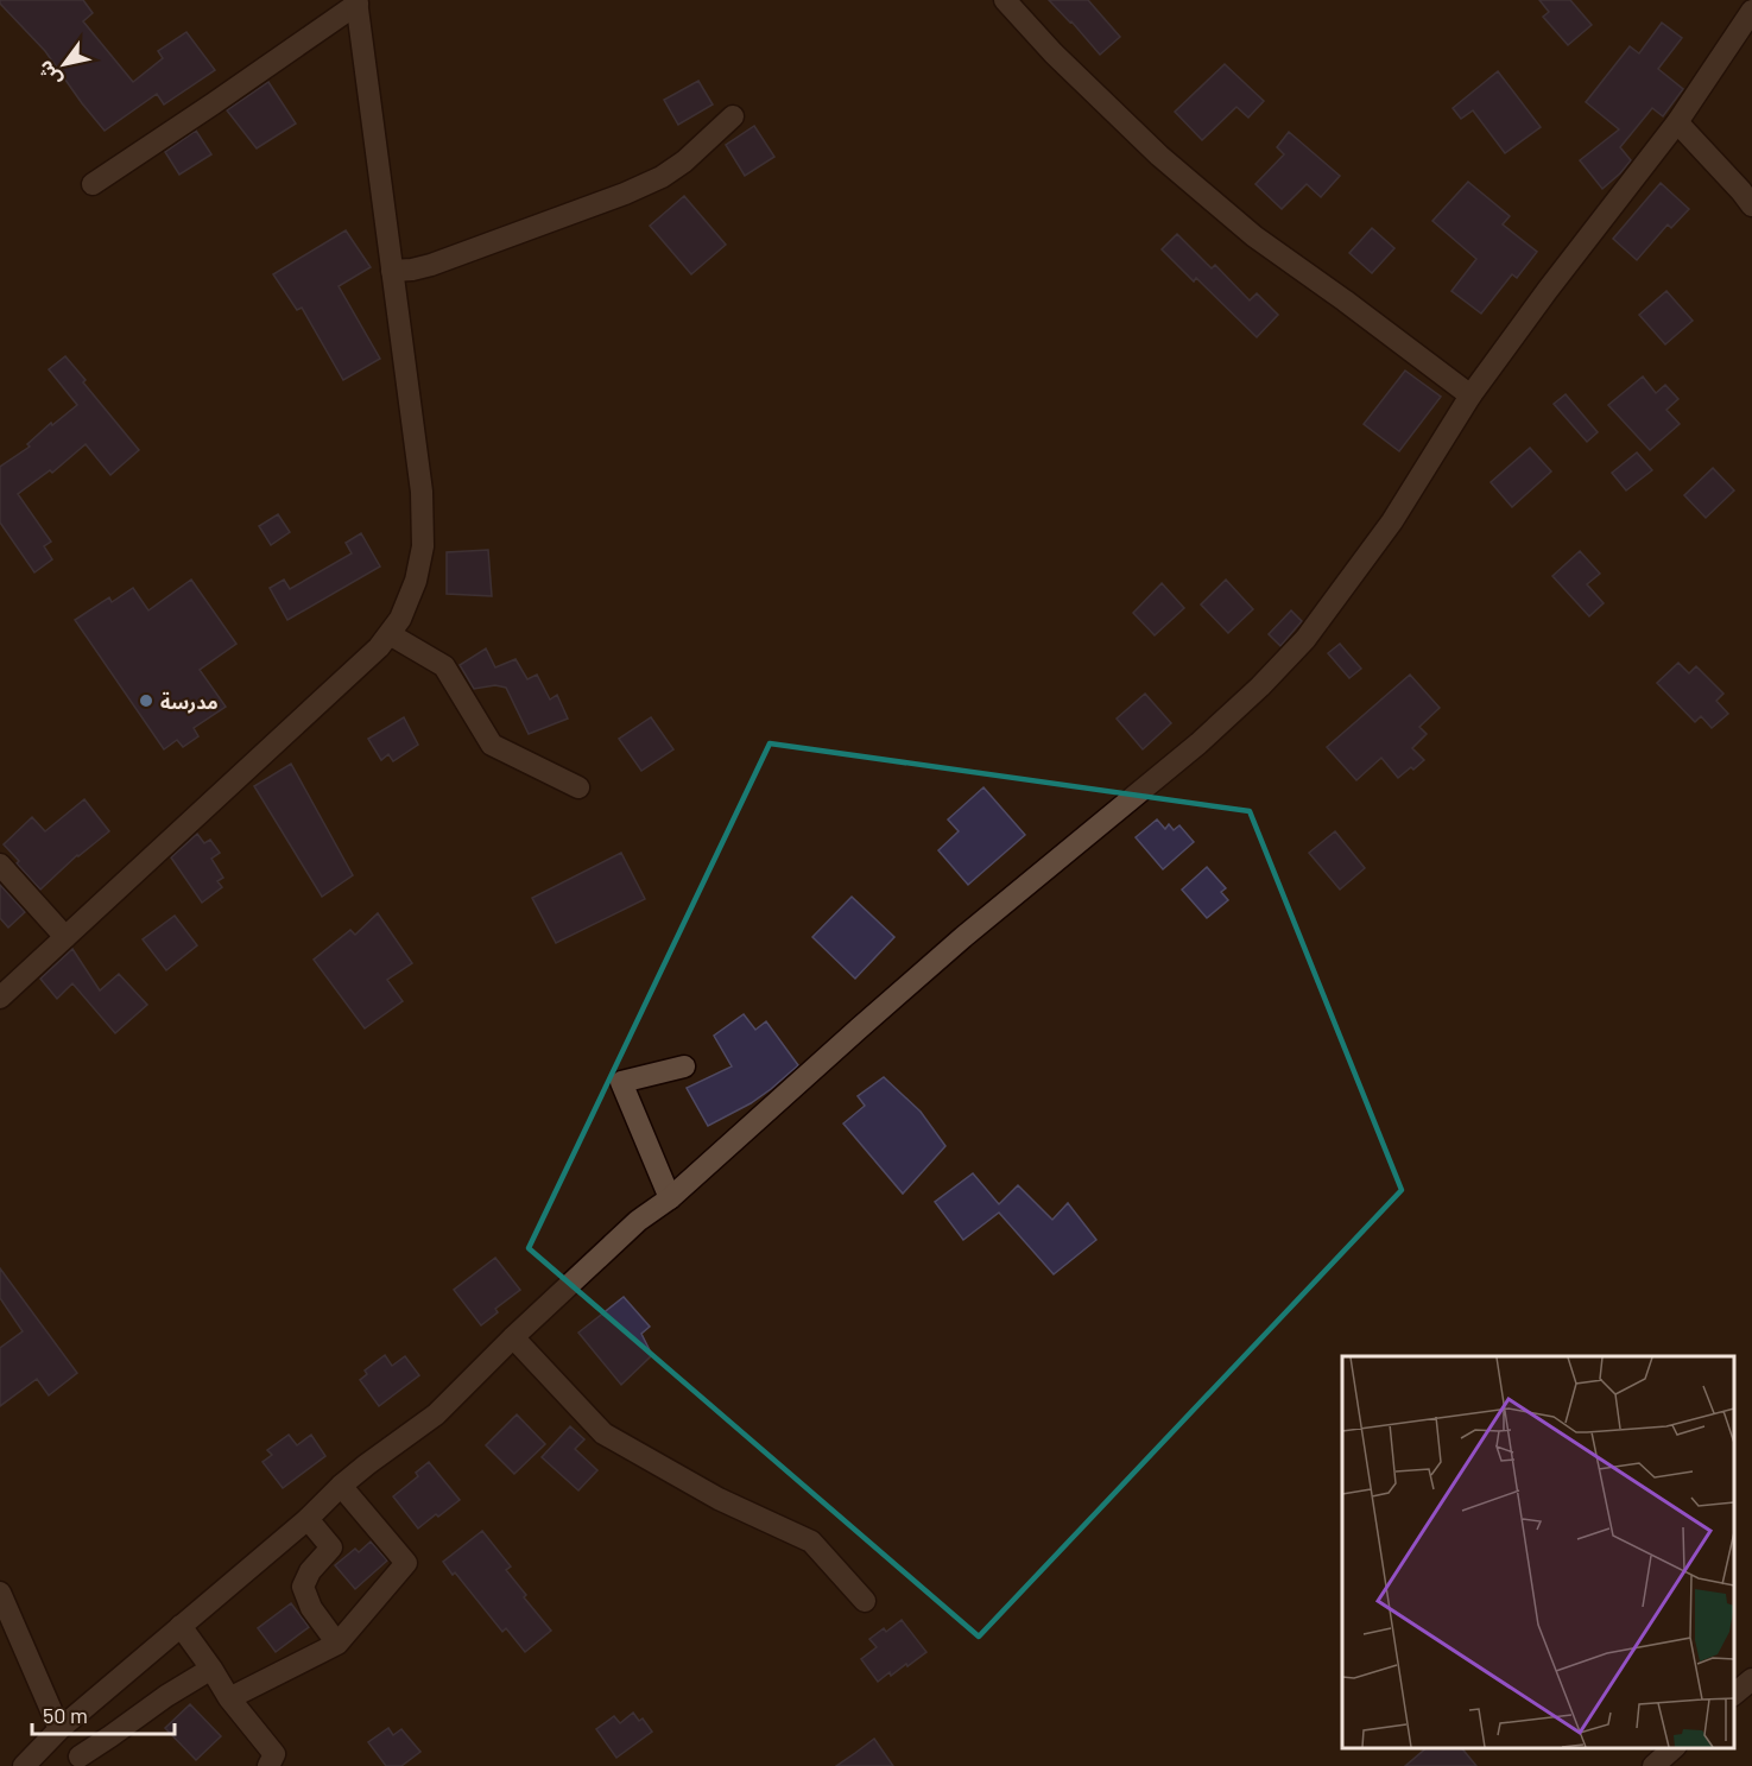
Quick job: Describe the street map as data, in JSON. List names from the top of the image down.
{
  "places": ["مدرسة"],
  "scale_bar": "50 m",
  "north": "bottom left"
}
